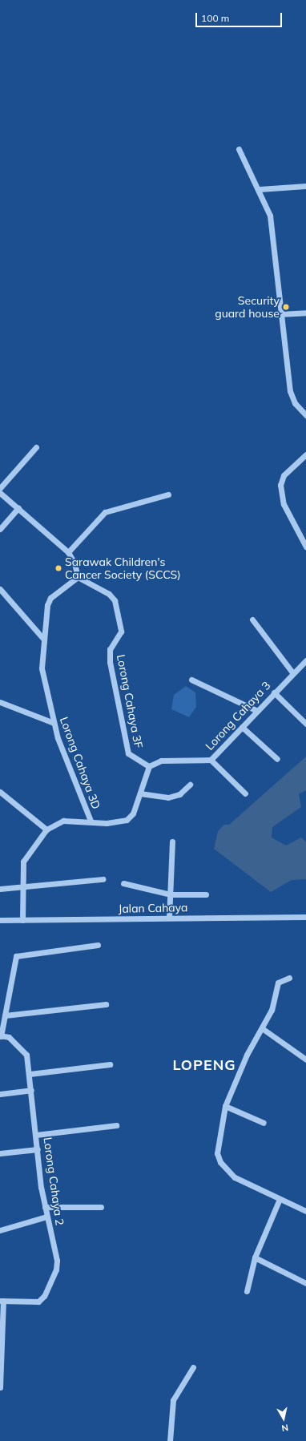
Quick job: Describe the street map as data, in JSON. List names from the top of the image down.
{
  "streets": {
    "street": [
      "Lorong Cahaya 3F",
      "Lorong Cahaya 3",
      "Lorong Cahaya 3D",
      "Jalan Cahaya",
      "Lorong Cahaya 2"
    ]
  },
  "crossings": [
    ["Lorong Cahaya 3F", "Lorong Cahaya 3"],
    ["Lorong Cahaya 3F", "Lorong Cahaya 3D"]
  ],
  "districts": ["LOPENG"],
  "places": ["Security guard house", "Sarawak Children's Cancer Society (SCCS)"],
  "scale_bar": "100 m",
  "north": "bottom"
}
